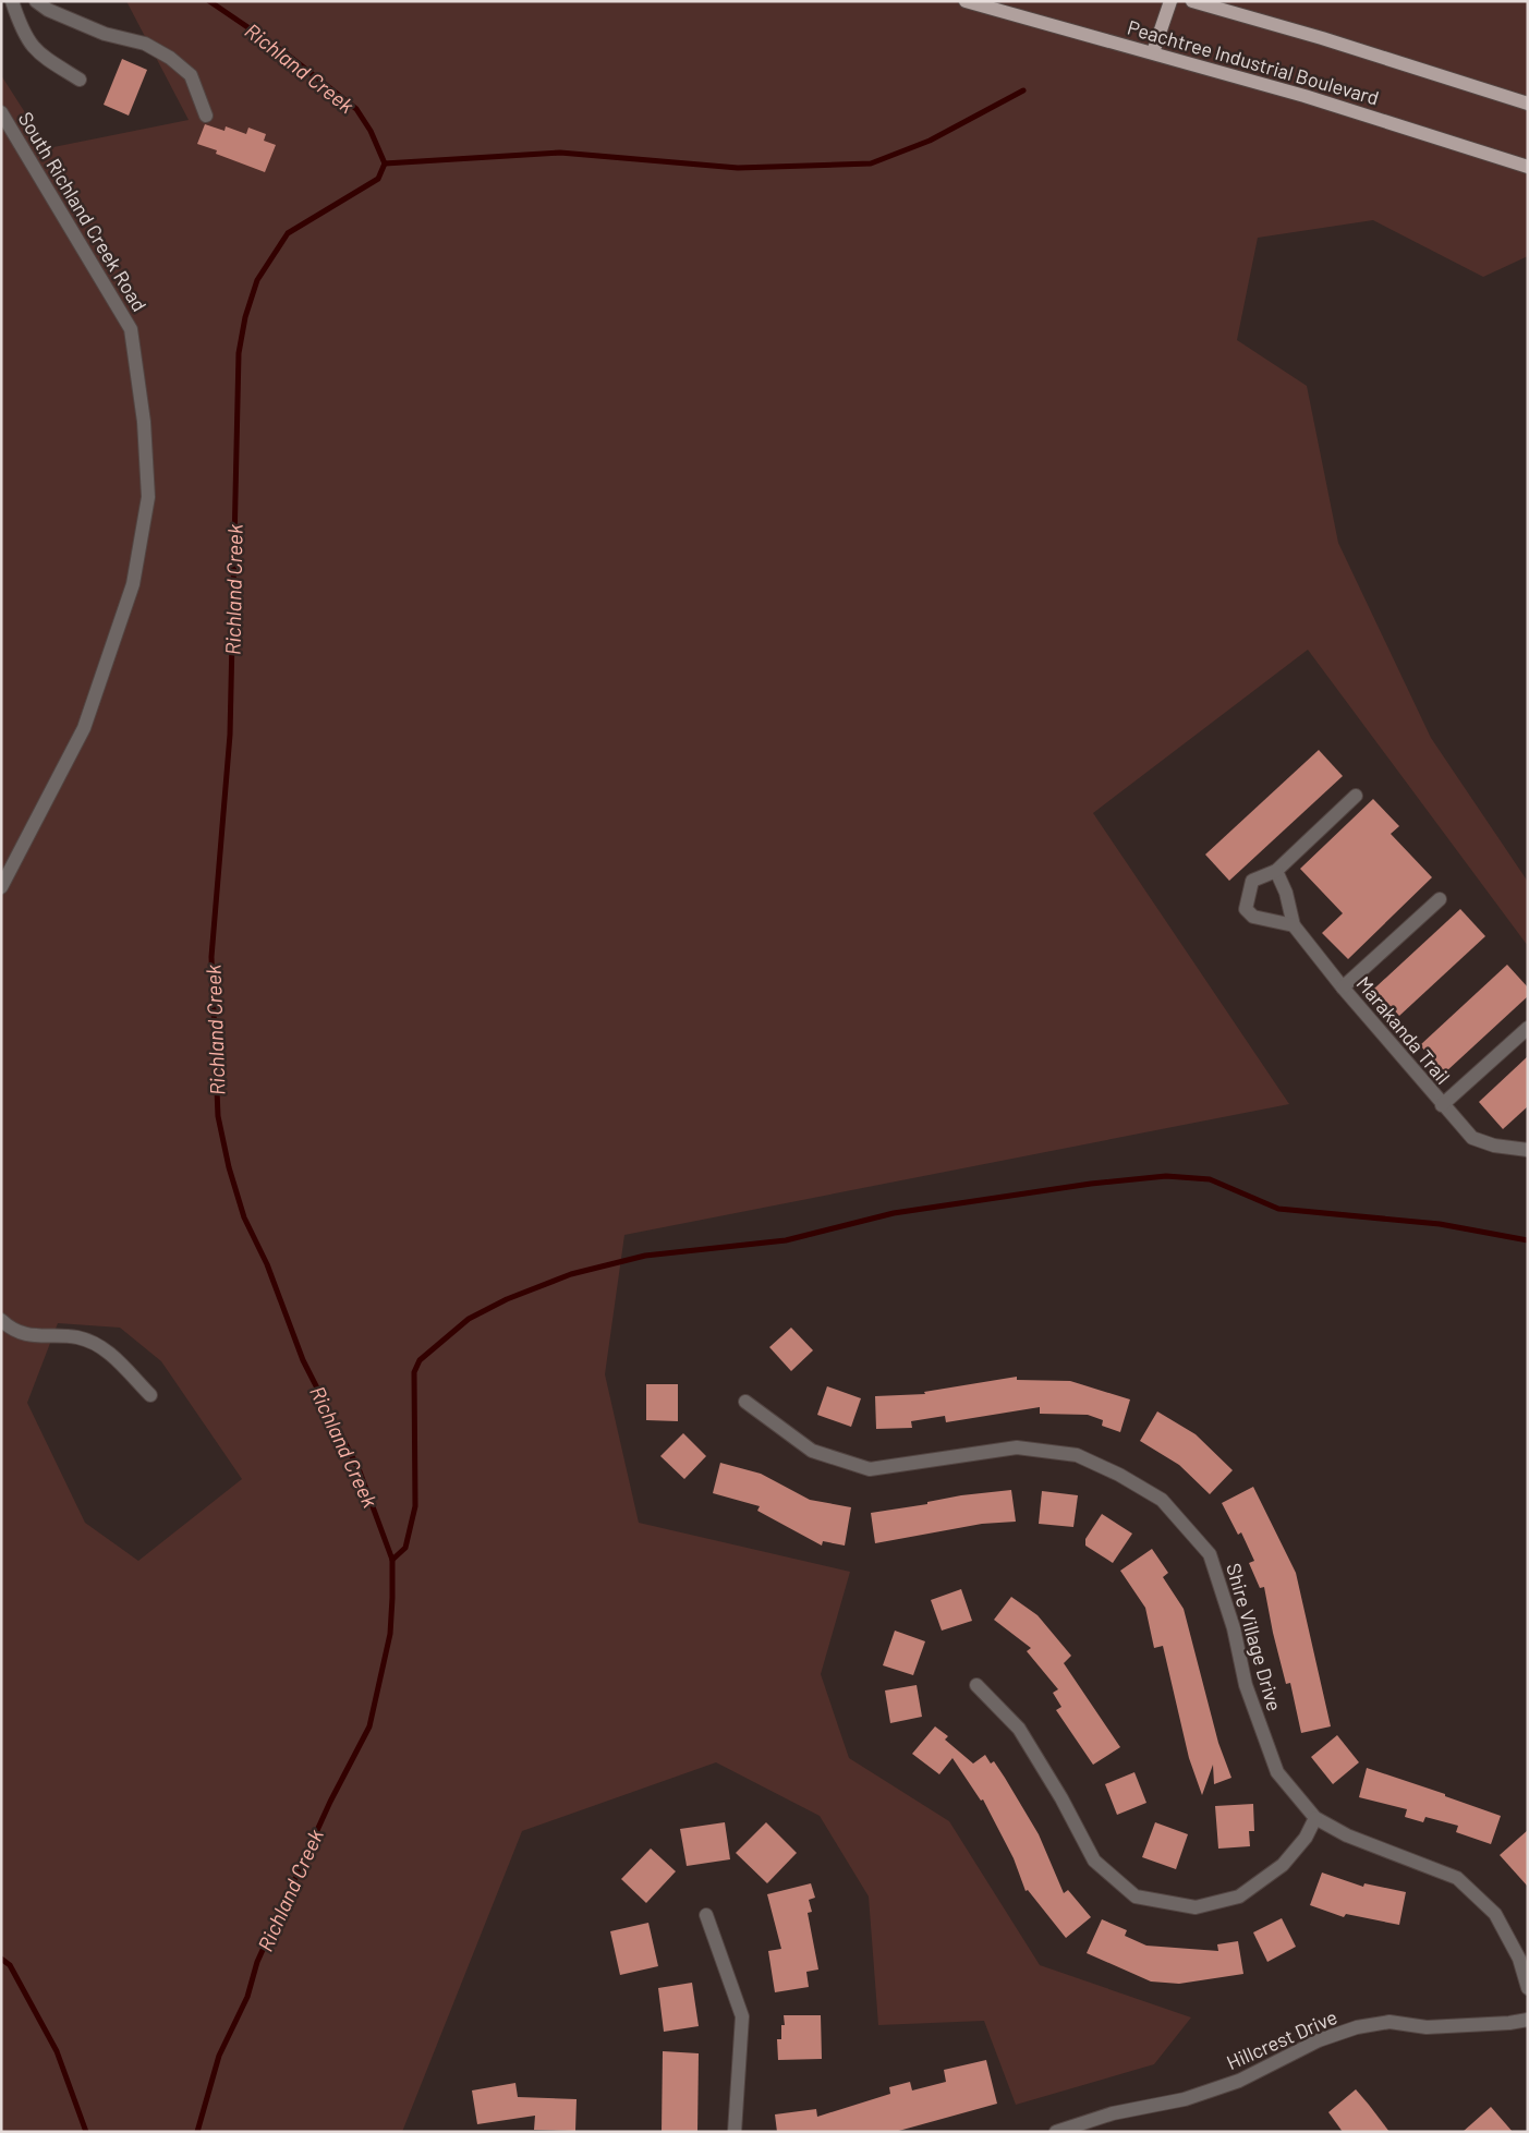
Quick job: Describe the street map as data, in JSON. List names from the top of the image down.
{
  "streets": {
    "main road": ["Peachtree Industrial Boulevard"],
    "street": [
      "South Richland Creek Road",
      "Marakanda Trail",
      "Shire Village Drive",
      "Hillcrest Drive"
    ]
  },
  "water": ["Richland Creek"]
}
